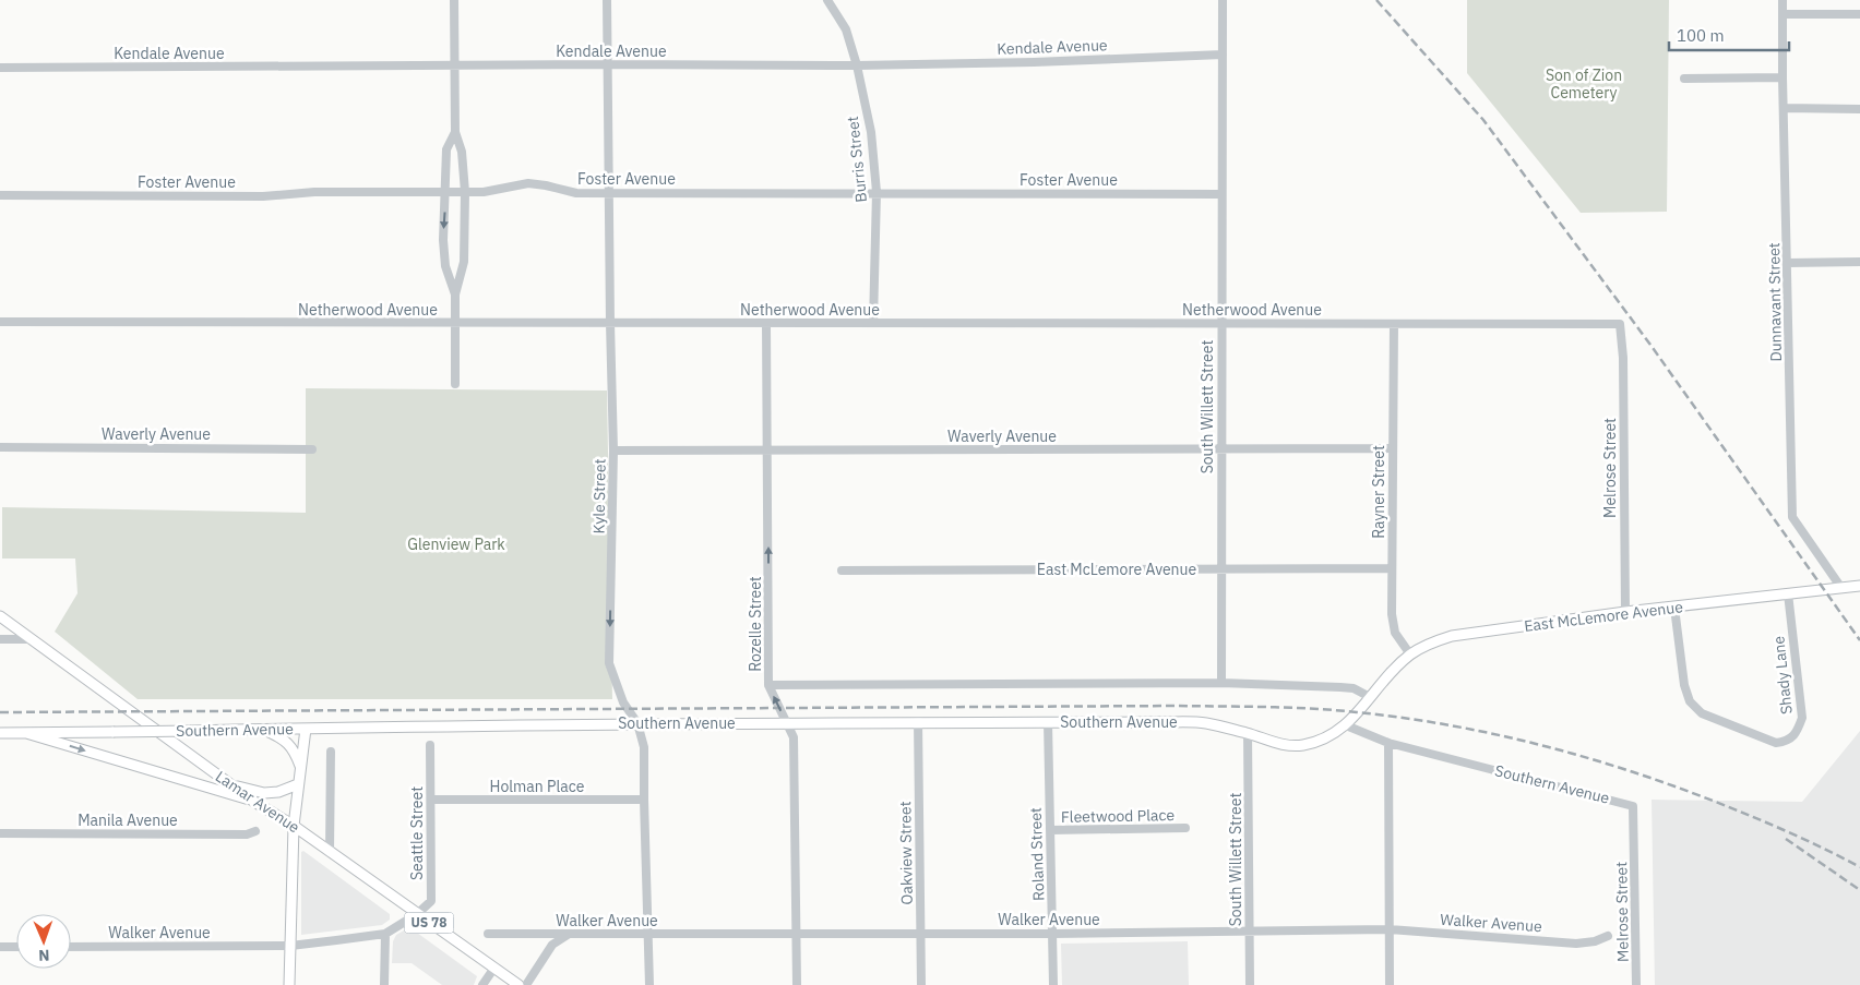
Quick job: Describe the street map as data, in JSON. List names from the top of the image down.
{
  "streets": {
    "main road": [
      "East McLemore Avenue",
      "Southern Avenue",
      "Lamar Avenue",
      "US 78"
    ],
    "street": [
      "Kendale Avenue",
      "Burris Street",
      "Foster Avenue",
      "Dunnavant Street",
      "Netherwood Avenue",
      "South Willett Street",
      "Waverly Avenue",
      "Melrose Street",
      "Rayner Street",
      "Kyle Street",
      "Rozelle Street",
      "Shady Lane",
      "Holman Place",
      "Fleetwood Place",
      "Manila Avenue",
      "Seattle Street",
      "Oakview Street",
      "Roland Street",
      "Walker Avenue"
    ]
  },
  "crossings": [
    ["Kendale Avenue", "Burris Street"],
    ["Kendale Avenue", "South Willett Street"],
    ["Kendale Avenue", "Kyle Street"],
    ["Burris Street", "Foster Avenue"],
    ["Burris Street", "Netherwood Avenue"],
    ["Foster Avenue", "South Willett Street"],
    ["Foster Avenue", "Kyle Street"],
    ["Dunnavant Street", "East McLemore Avenue"],
    ["Netherwood Avenue", "South Willett Street"],
    ["Netherwood Avenue", "Melrose Street"],
    ["Netherwood Avenue", "Rayner Street"],
    ["Netherwood Avenue", "Kyle Street"],
    ["Netherwood Avenue", "Rozelle Street"],
    ["South Willett Street", "Waverly Avenue"],
    ["South Willett Street", "East McLemore Avenue"],
    ["South Willett Street", "Southern Avenue"],
    ["South Willett Street", "Walker Avenue"],
    ["Waverly Avenue", "Rayner Street"],
    ["Waverly Avenue", "Kyle Street"],
    ["Waverly Avenue", "Rozelle Street"],
    ["Melrose Street", "East McLemore Avenue"],
    ["Melrose Street", "Southern Avenue"],
    ["Rayner Street", "East McLemore Avenue"],
    ["Kyle Street", "Southern Avenue"],
    ["Kyle Street", "Holman Place"],
    ["Kyle Street", "Walker Avenue"],
    ["East McLemore Avenue", "Shady Lane"],
    ["East McLemore Avenue", "Southern Avenue"],
    ["Rozelle Street", "Southern Avenue"],
    ["Rozelle Street", "Walker Avenue"],
    ["Southern Avenue", "Oakview Street"],
    ["Southern Avenue", "Roland Street"],
    ["Holman Place", "Seattle Street"],
    ["Lamar Avenue", "Seattle Street"],
    ["Lamar Avenue", "Walker Avenue"],
    ["Fleetwood Place", "Roland Street"],
    ["Seattle Street", "Walker Avenue"],
    ["Oakview Street", "Walker Avenue"],
    ["Roland Street", "Walker Avenue"]
  ],
  "one_way": ["Rozelle Street"],
  "parks": ["Son of Zion Cemetery", "Glenview Park"],
  "scale_bar": "100 m",
  "north": "bottom"
}
